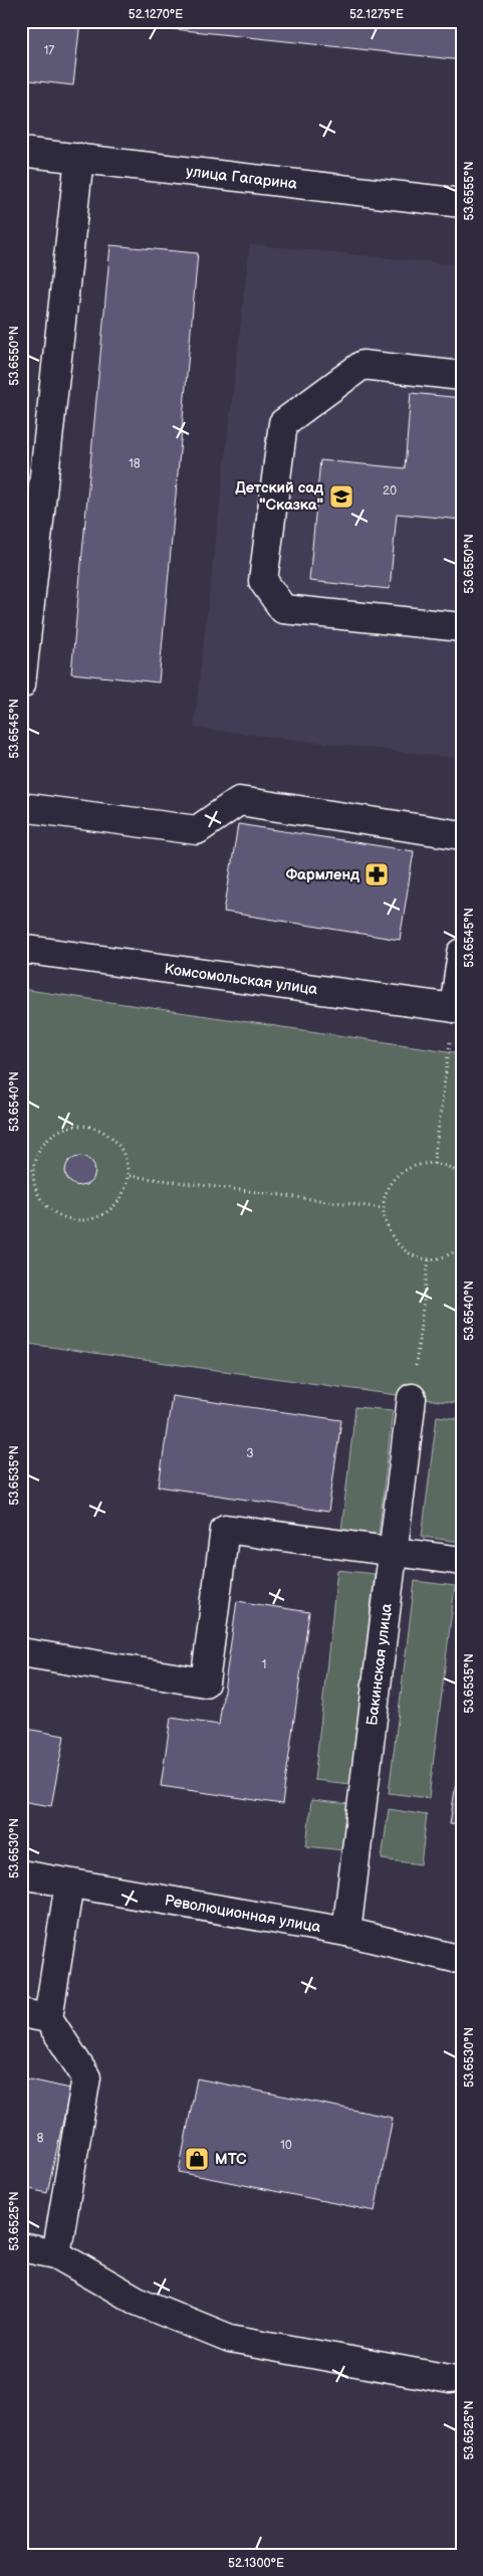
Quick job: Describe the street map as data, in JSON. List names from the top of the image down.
{
  "streets": {
    "street": [
      "улица Гагарина",
      "Комсомольская улица",
      "Бакинская улица",
      "Революционная улица"
    ]
  },
  "crossings": [
    ["Бакинская улица", "Революционная улица"]
  ],
  "places": {
    "school or university": ["Детский сад \"Сказка\""],
    "pharmacy": ["Фармленд"],
    "shop": ["МТС"]
  },
  "house_numbers": [
    "17",
    "18",
    "20",
    "3",
    "1",
    "8",
    "10"
  ],
  "coordinates": [
    "52.1270°E",
    "52.1275°E",
    "53.6555°N",
    "53.6550°N",
    "53.6545°N",
    "53.6540°N",
    "53.6535°N",
    "53.6530°N",
    "53.6525°N",
    "52.1300°E"
  ]
}
